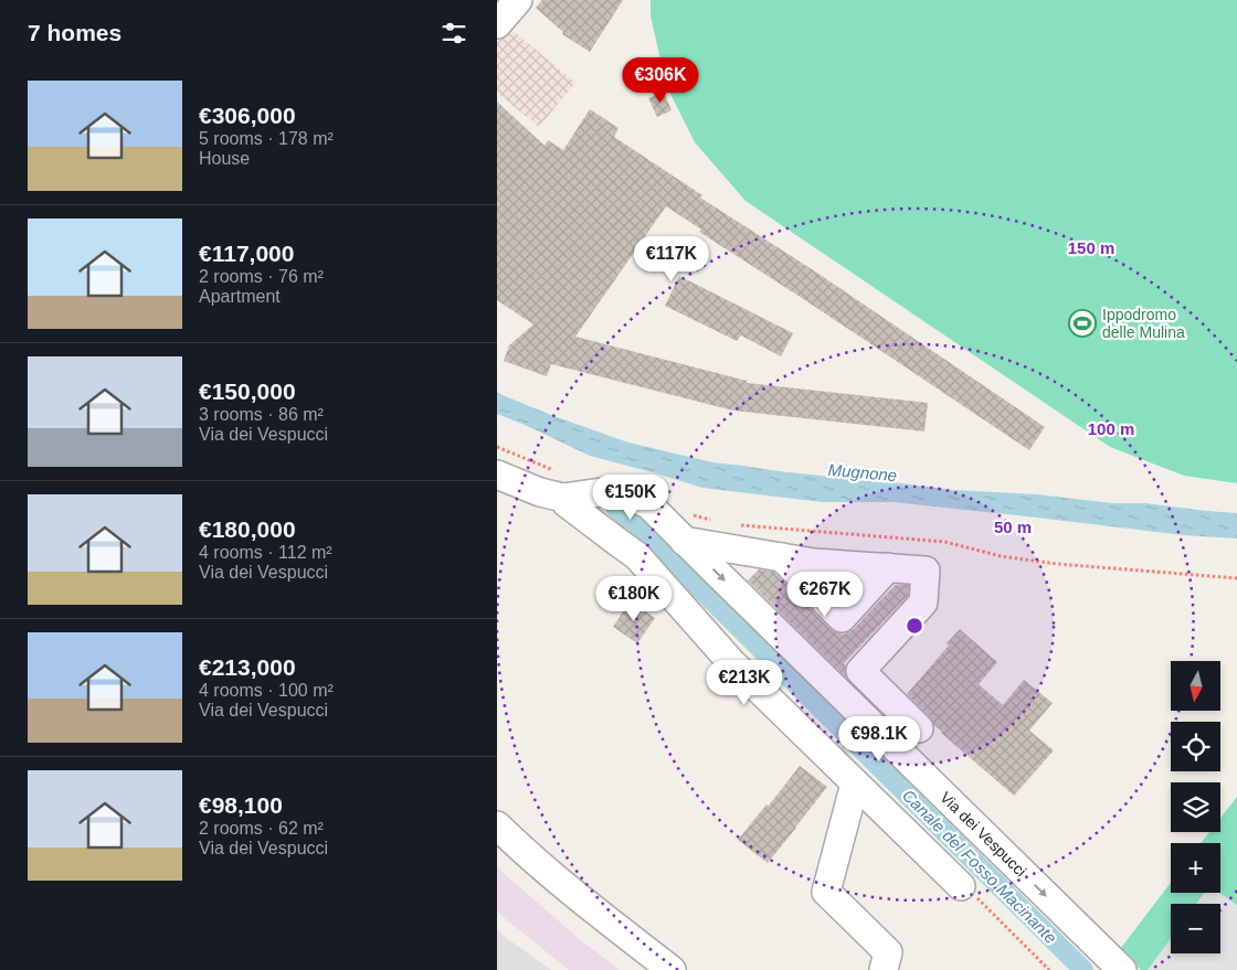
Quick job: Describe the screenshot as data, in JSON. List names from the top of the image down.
{
  "streets": {
    "street": ["Via dei Vespucci"]
  },
  "water": ["Mugnone", "Canale del Fosso Macinante"],
  "places": {
    "sports": ["Ippodromo delle Mulina"]
  },
  "north": "bottom",
  "page": {
    "heading": "7 homes",
    "price": [
      "€306K",
      "€117K",
      "€150K",
      "€267K",
      "€180K",
      "€213K",
      "€98.1K"
    ],
    "list": [
      {
        "name": "€306,000",
        "note": "5 rooms · 178 m² · House"
      },
      {
        "name": "€117,000",
        "note": "2 rooms · 76 m² · Apartment"
      },
      {
        "name": "€150,000",
        "note": "3 rooms · 86 m² · Via dei Vespucci"
      },
      {
        "name": "€180,000",
        "note": "4 rooms · 112 m² · Via dei Vespucci"
      },
      {
        "name": "€213,000",
        "note": "4 rooms · 100 m² · Via dei Vespucci"
      },
      {
        "name": "€98,100",
        "note": "2 rooms · 62 m² · Via dei Vespucci"
      }
    ],
    "map_buttons": ["+", "−"]
  },
  "rings": ["150 m", "100 m", "50 m"]
}
